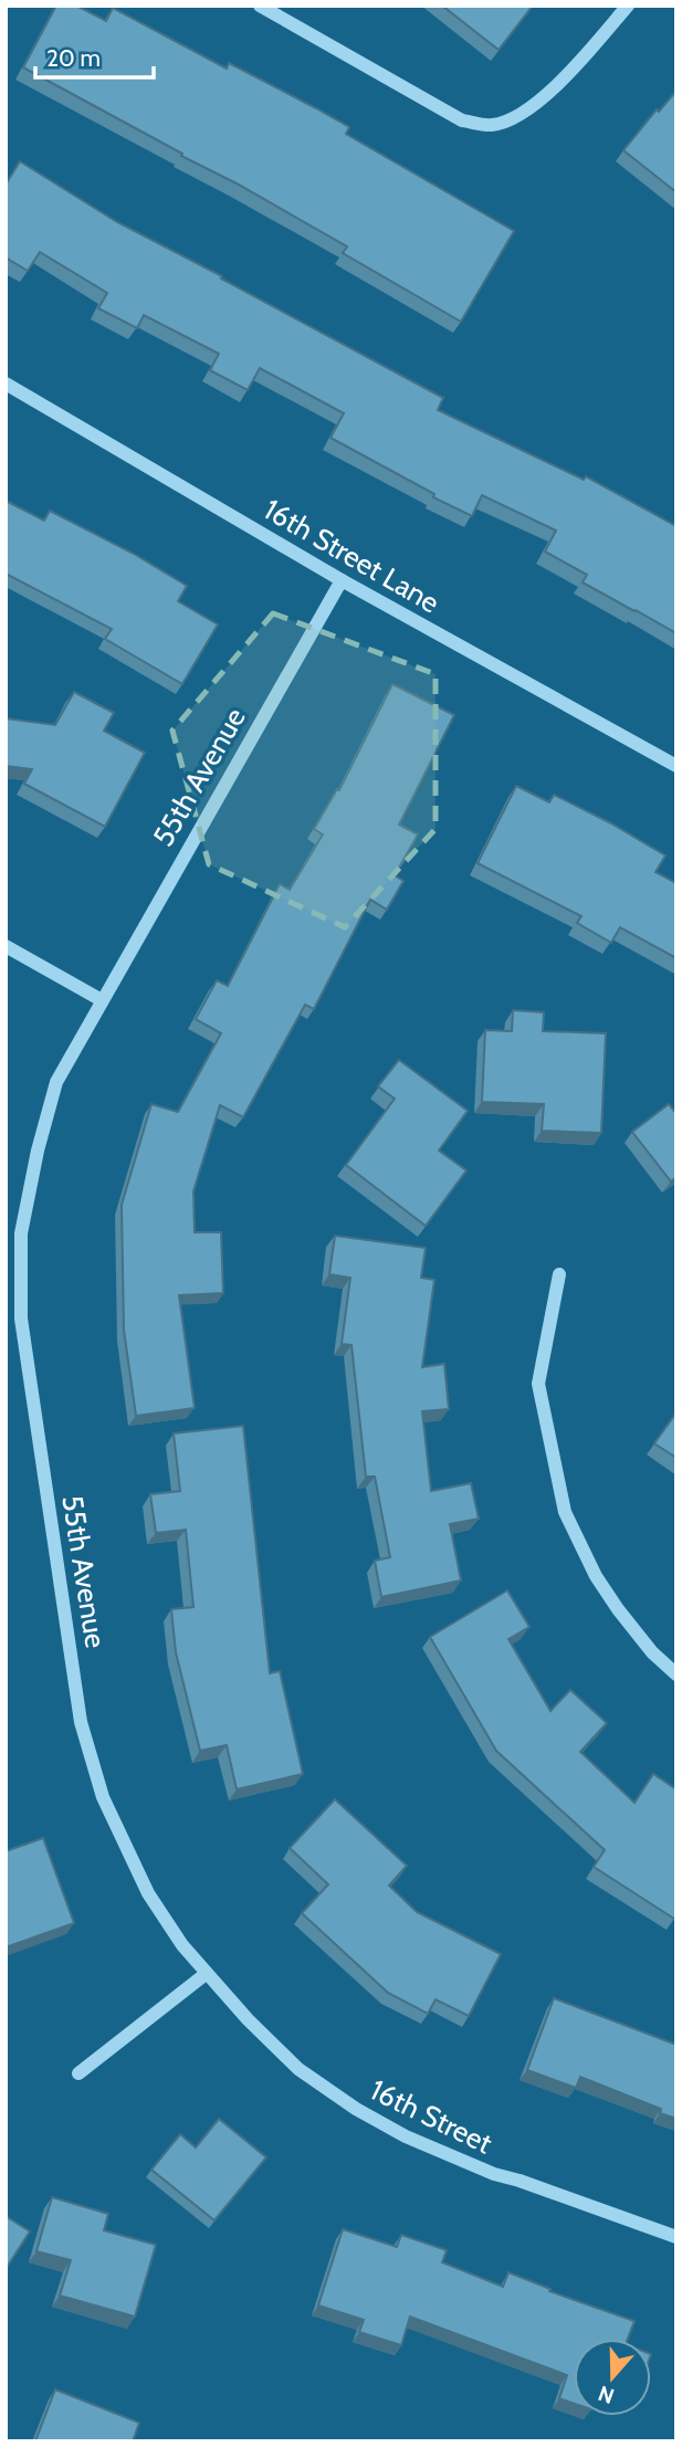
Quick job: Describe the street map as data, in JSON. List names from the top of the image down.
{
  "streets": {
    "street": ["16th Street Lane", "55th Avenue", "16th Street"]
  },
  "crossings": [
    ["16th Street Lane", "55th Avenue"],
    ["55th Avenue", "16th Street"]
  ],
  "scale_bar": "20 m",
  "north": "bottom"
}
